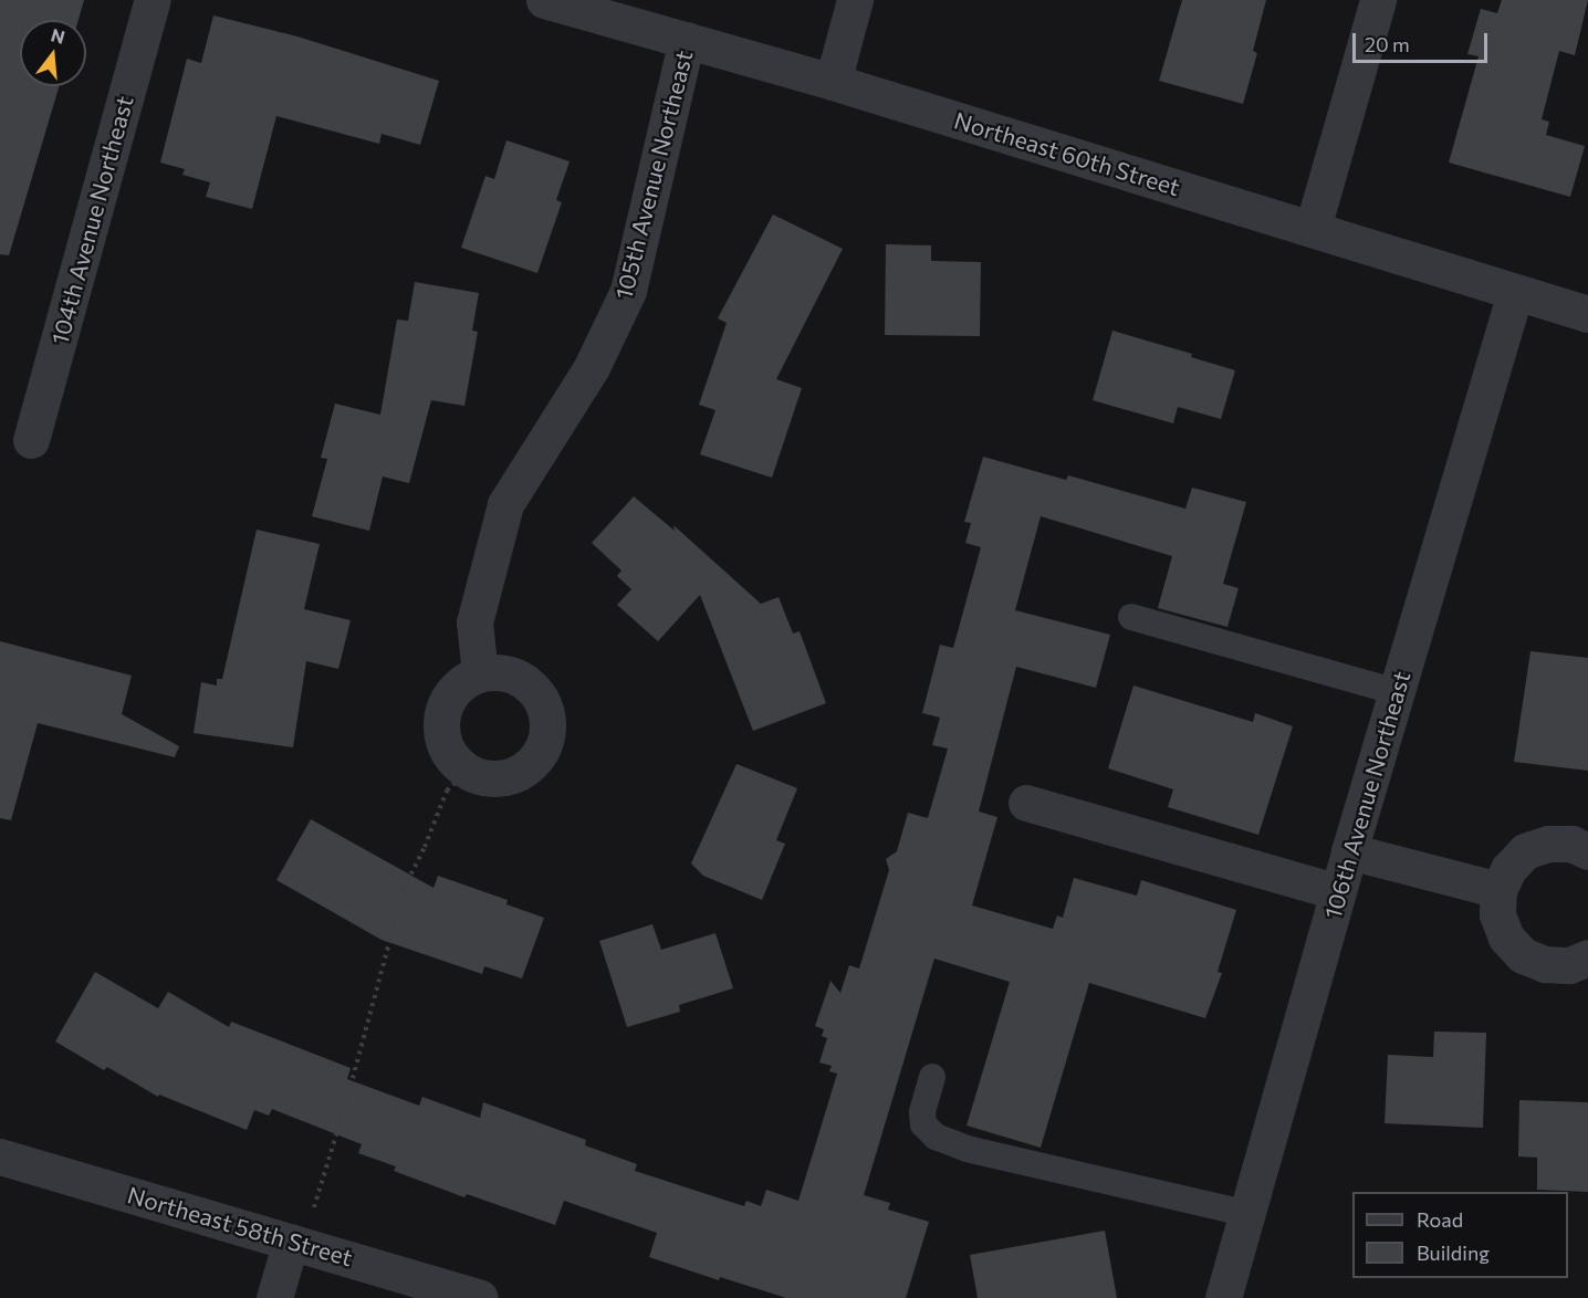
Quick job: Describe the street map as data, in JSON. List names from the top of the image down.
{
  "streets": {
    "street": [
      "Northeast 60th Street",
      "105th Avenue Northeast",
      "104th Avenue Northeast",
      "106th Avenue Northeast",
      "Northeast 58th Street"
    ]
  },
  "crossings": [
    ["Northeast 60th Street", "105th Avenue Northeast"],
    ["Northeast 60th Street", "106th Avenue Northeast"]
  ],
  "legend": ["Road", "Building"],
  "scale_bar": "20 m",
  "north": "top"
}
